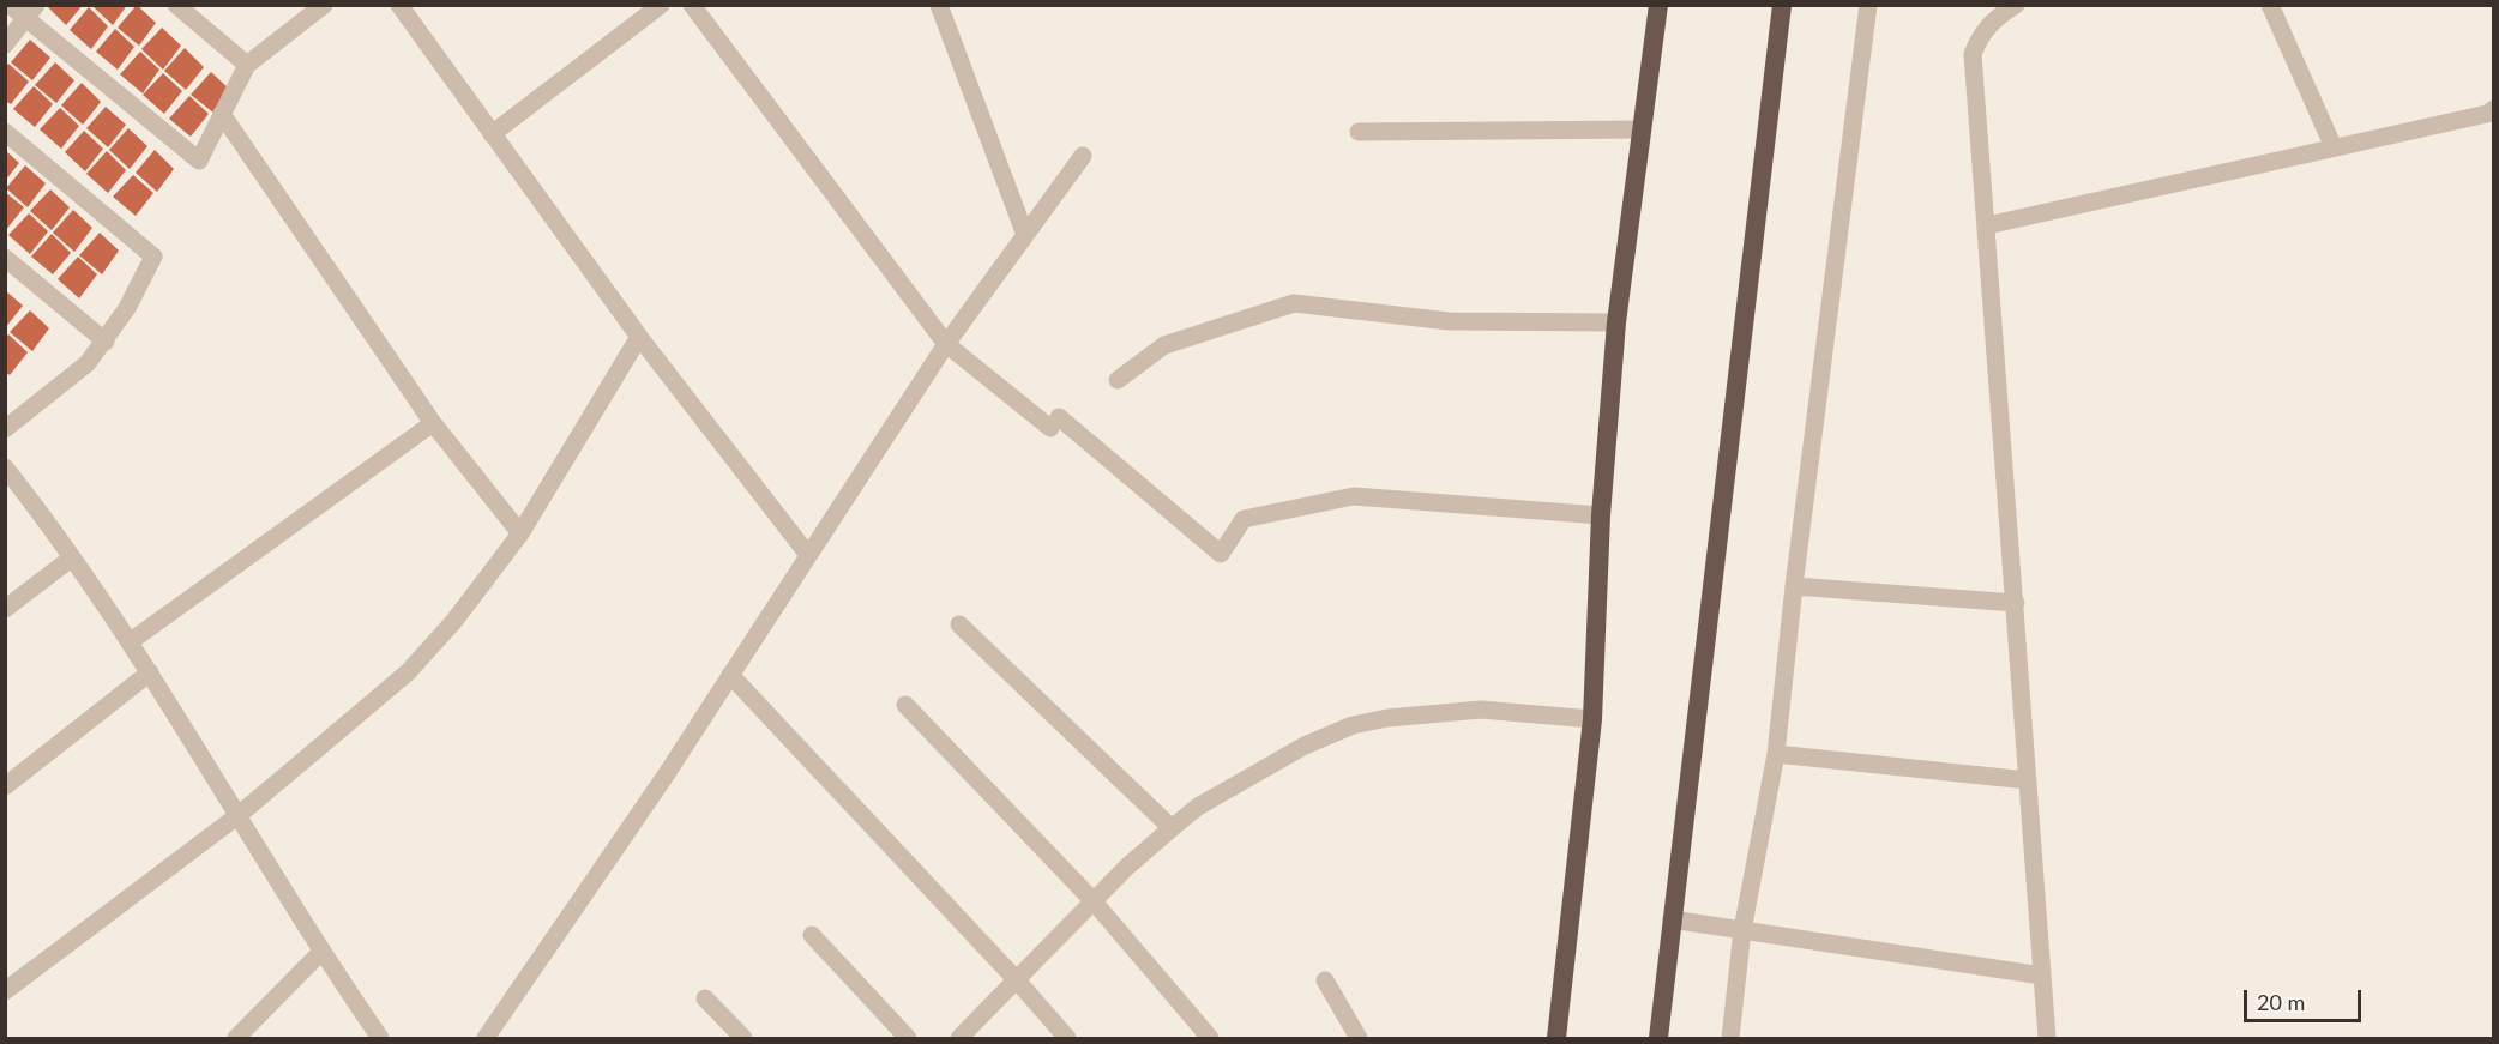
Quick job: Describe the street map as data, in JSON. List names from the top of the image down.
{
  "scale_bar": "20 m"
}
